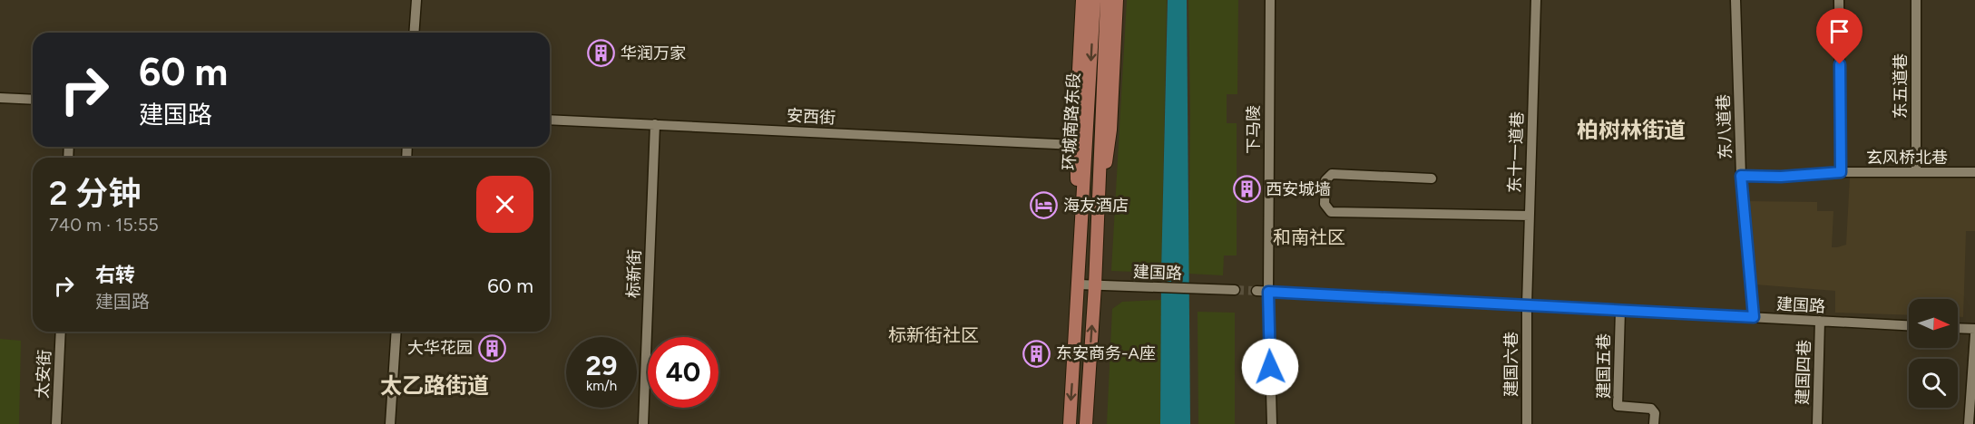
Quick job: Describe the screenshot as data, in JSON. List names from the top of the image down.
{
  "streets": {
    "main road": ["环城南路东段"],
    "street": [
      "东五道巷",
      "安西街",
      "东八道巷",
      "下马陵",
      "东十一道巷",
      "玄风桥北巷",
      "建国路",
      "标新街",
      "建国六巷",
      "建国五巷",
      "建国四巷",
      "太安街"
    ]
  },
  "crossings": [
    ["东五道巷", "玄风桥北巷"],
    ["安西街", "环城南路东段"],
    ["安西街", "标新街"],
    ["环城南路东段", "建国路"],
    ["东八道巷", "玄风桥北巷"],
    ["东八道巷", "建国路"],
    ["下马陵", "建国路"],
    ["东十一道巷", "建国路"],
    ["东十一道巷", "建国六巷"],
    ["建国路", "建国六巷"],
    ["建国路", "建国五巷"],
    ["建国路", "建国四巷"]
  ],
  "districts": [
    "柏树林街道",
    "和南社区",
    "标新街社区",
    "太乙路街道"
  ],
  "places": {
    "building": [
      "华润万家",
      "西安城墙",
      "大华花园",
      "东安商务-A座"
    ],
    "hotel": ["海友酒店"]
  },
  "north": "right",
  "page": {
    "turn": ["60 m", "建国路"],
    "heading": ["2 分钟", "740 m · 15:55"],
    "list": [
      {
        "name": "右转",
        "note": "建国路",
        "value": "60 m"
      }
    ],
    "speed": "29 km/h",
    "limit": "40"
  }
}
